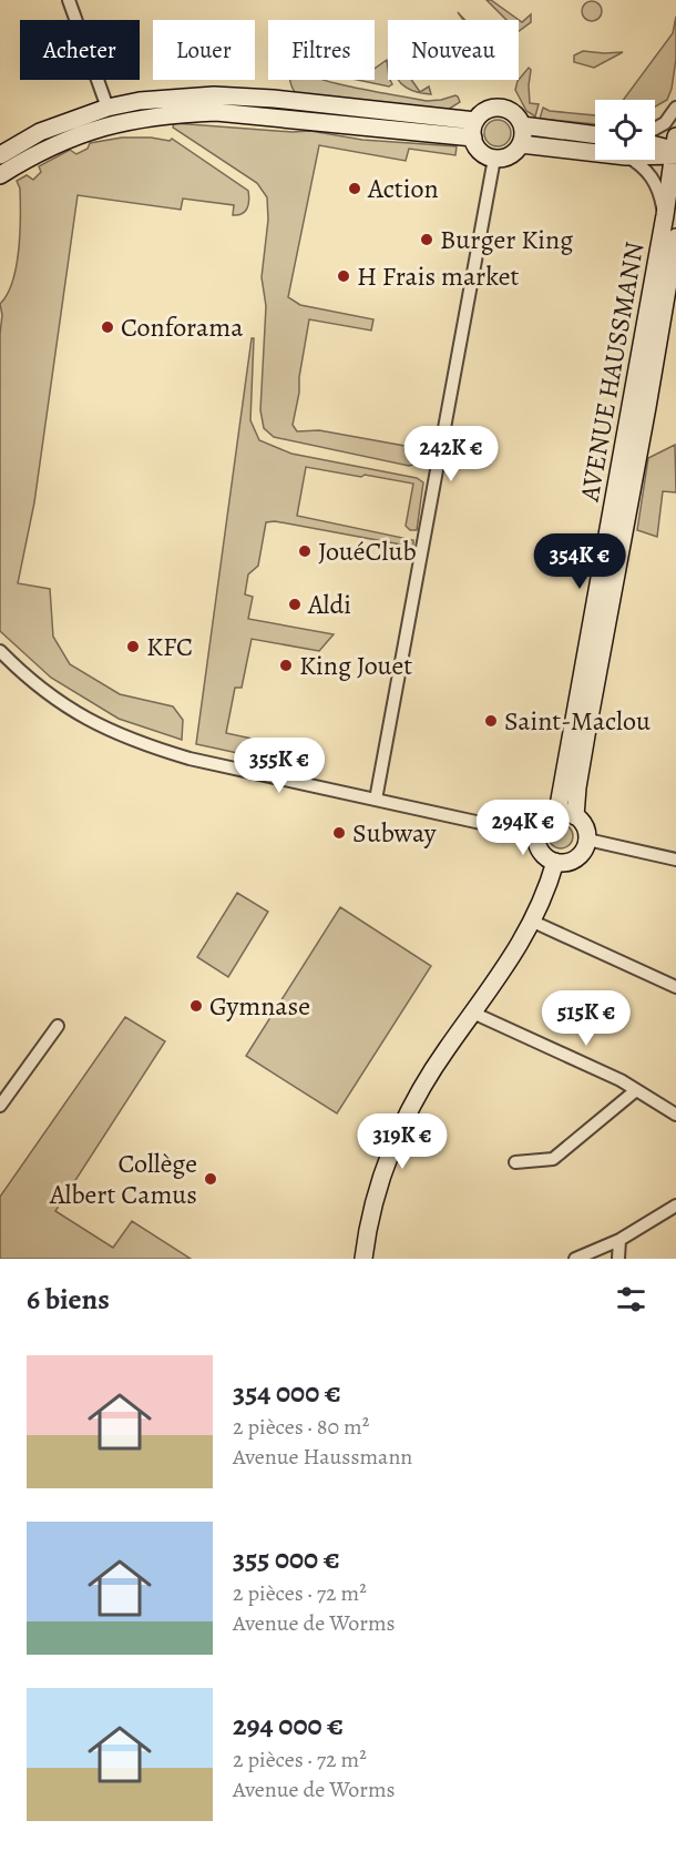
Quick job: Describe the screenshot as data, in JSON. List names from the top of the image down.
{
  "streets": {
    "street": ["AVENUE HAUSSMANN"]
  },
  "places": [
    "Action",
    "Burger King",
    "H Frais market",
    "Conforama",
    "JouéClub",
    "Aldi",
    "KFC",
    "King Jouet",
    "Saint-Maclou",
    "Subway",
    "Gymnase",
    "Collège Albert Camus"
  ],
  "page": {
    "chip": [
      "Acheter",
      "Louer",
      "Filtres",
      "Nouveau"
    ],
    "price": [
      "242K €",
      "354K €",
      "355K €",
      "294K €",
      "515K €",
      "319K €"
    ],
    "heading": "6 biens",
    "list": [
      {
        "name": "354 000 €",
        "note": "2 pièces · 80 m² · Avenue Haussmann"
      },
      {
        "name": "355 000 €",
        "note": "2 pièces · 72 m² · Avenue de Worms"
      },
      {
        "name": "294 000 €",
        "note": "2 pièces · 72 m² · Avenue de Worms"
      }
    ]
  }
}
